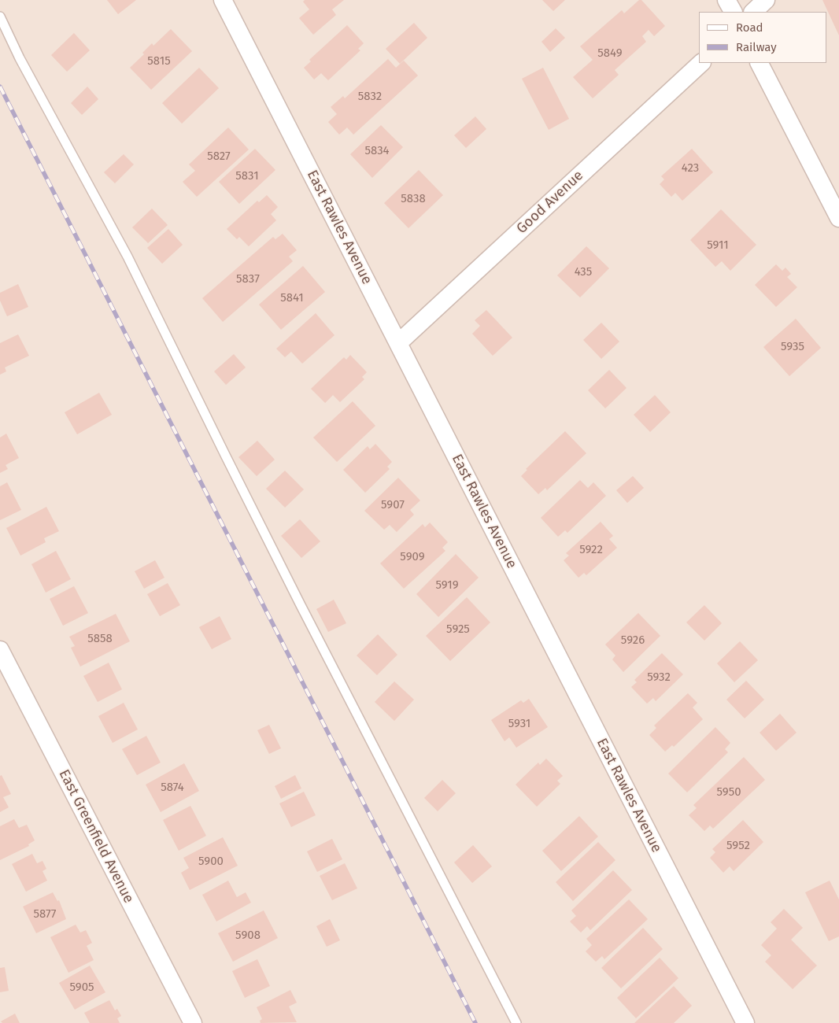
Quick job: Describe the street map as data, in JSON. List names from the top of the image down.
{
  "streets": {
    "street": ["Good Avenue", "East Rawles Avenue", "East Greenfield Avenue"]
  },
  "crossings": [
    ["Good Avenue", "East Rawles Avenue"]
  ],
  "house_numbers": [
    "5849",
    "5815",
    "5832",
    "5834",
    "5827",
    "423",
    "5831",
    "5838",
    "5911",
    "435",
    "5837",
    "5841",
    "5935",
    "5907",
    "5922",
    "5909",
    "5919",
    "5925",
    "5858",
    "5926",
    "5932",
    "5931",
    "5874",
    "5950",
    "5952",
    "5900",
    "5877",
    "5908",
    "5905"
  ],
  "legend": ["Road", "Railway"]
}
